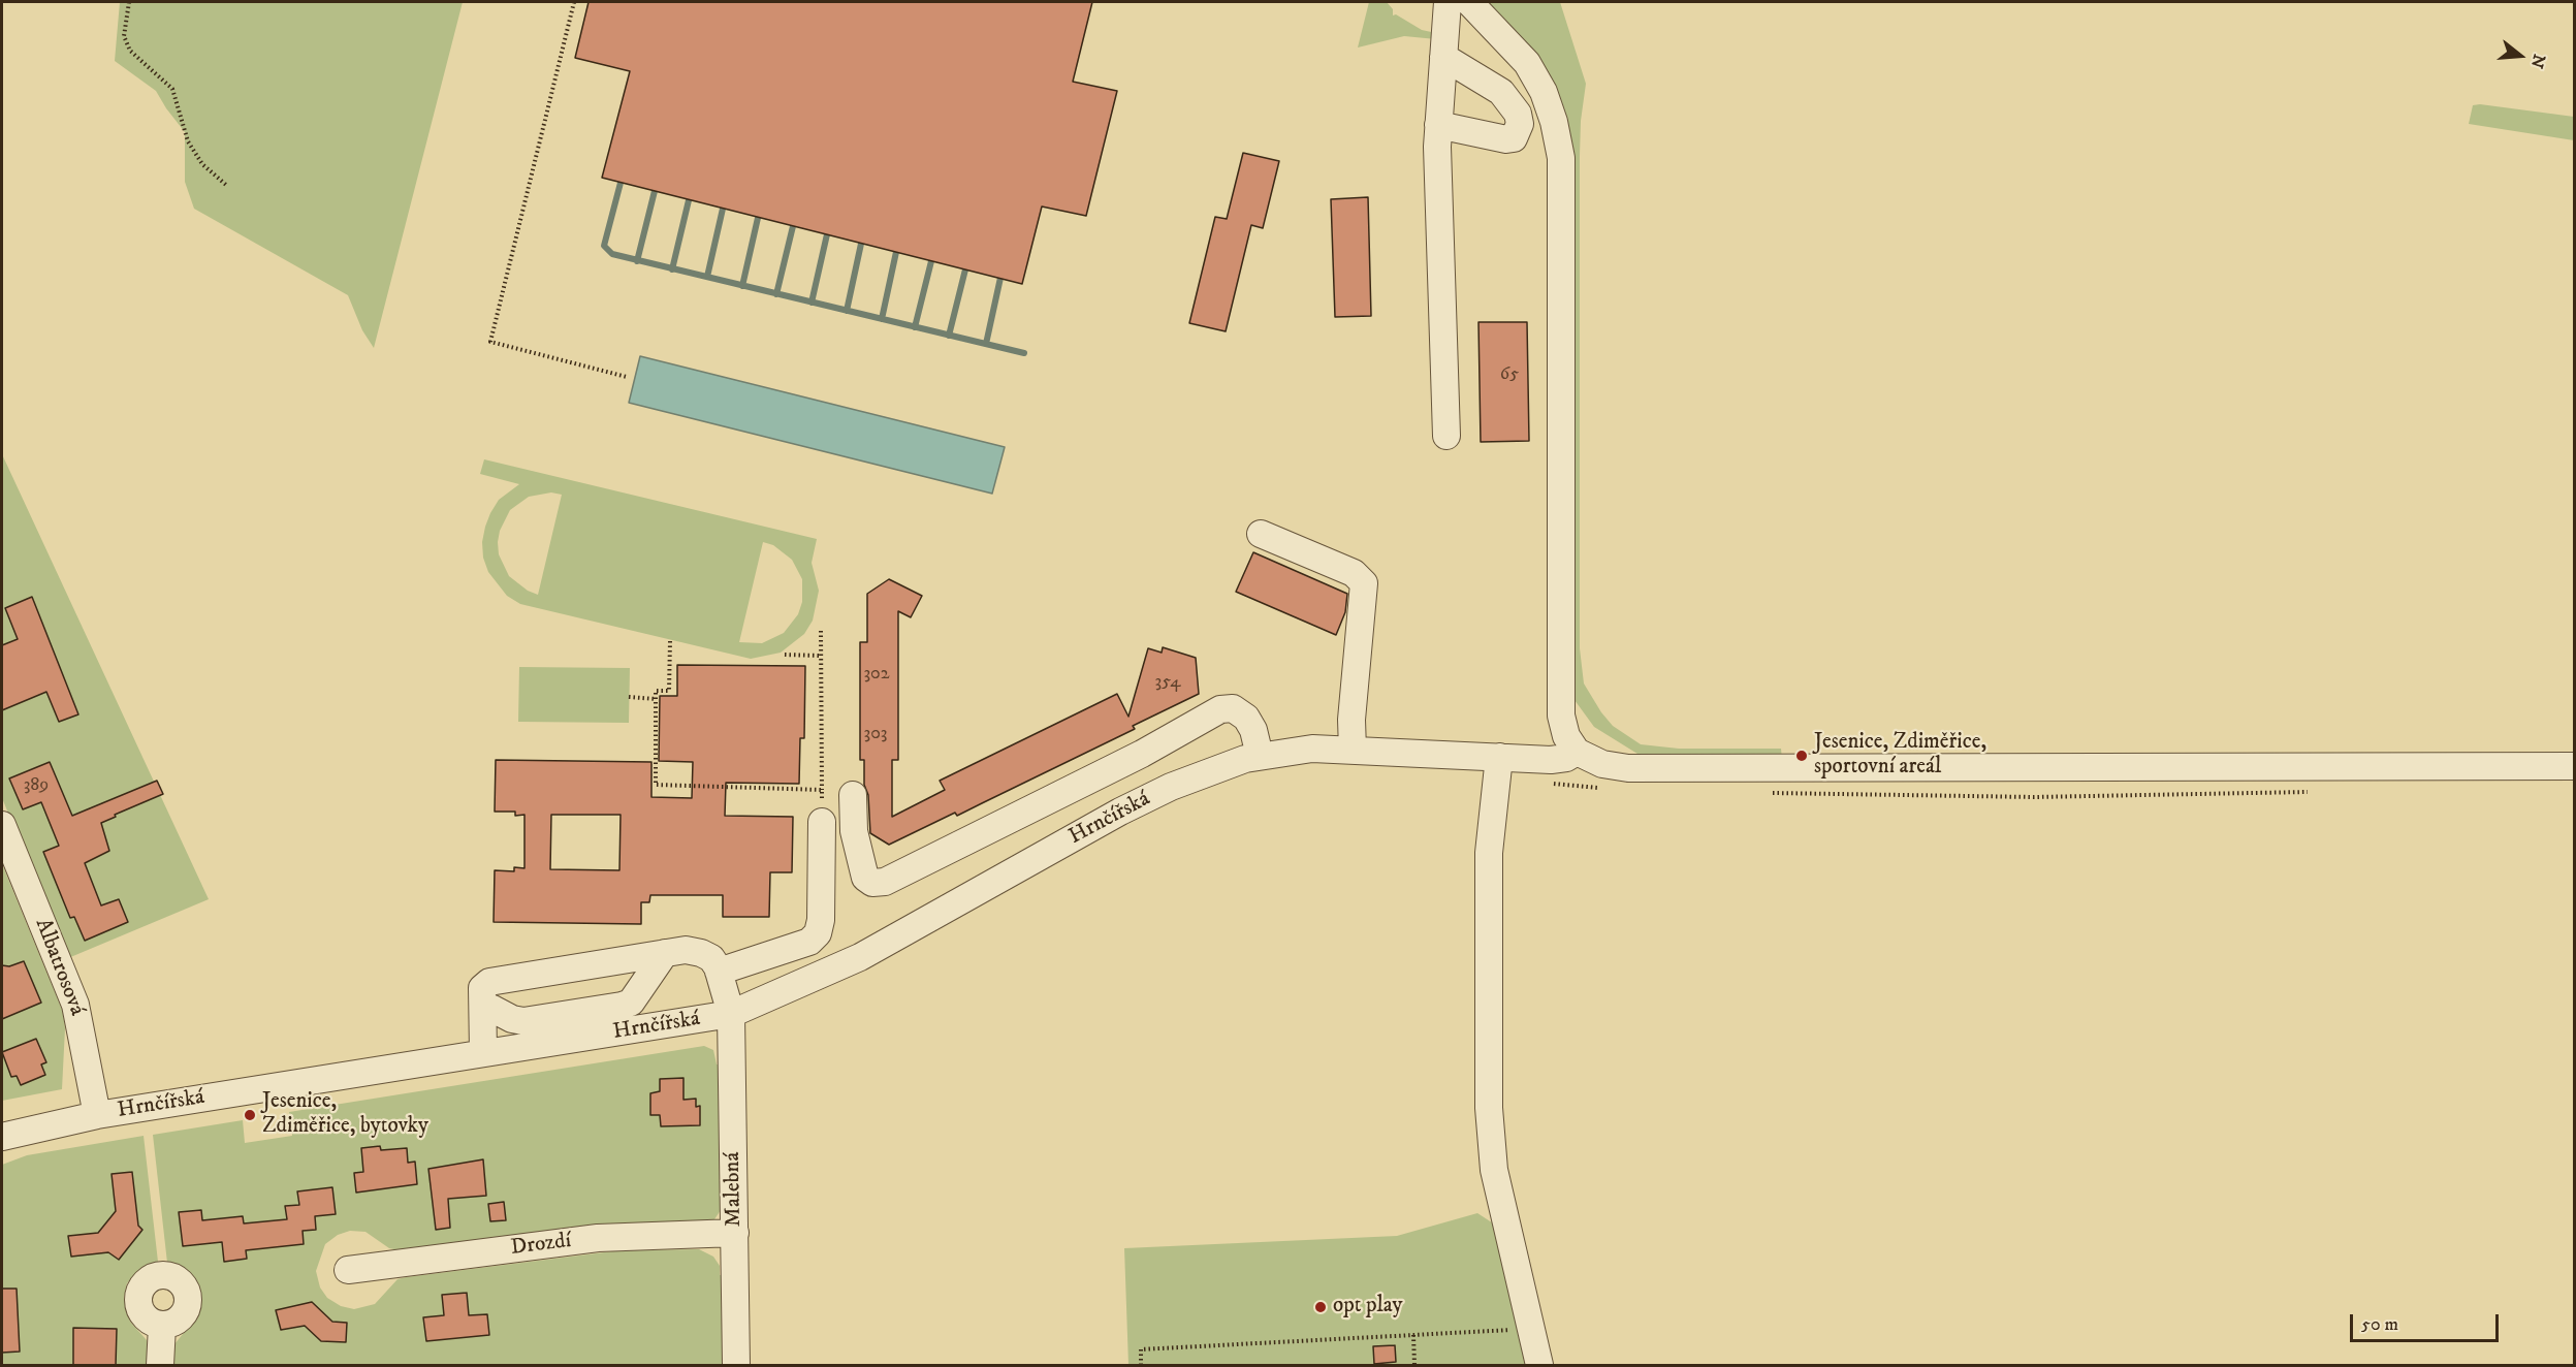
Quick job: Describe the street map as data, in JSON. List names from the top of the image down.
{
  "streets": {
    "street": [
      "Hrnčířská",
      "Albatrosová",
      "Malebná",
      "Drozdí"
    ]
  },
  "crossings": [
    ["Hrnčířská", "Albatrosová"],
    ["Hrnčířská", "Malebná"],
    ["Malebná", "Drozdí"]
  ],
  "places": ["Jesenice, Zdiměřice, sportovní areál", "Jesenice, Zdiměřice, bytovky", "opt play"],
  "house_numbers": [
    "65",
    "302",
    "354",
    "303",
    "389"
  ],
  "scale_bar": "50 m",
  "north": "right"
}
